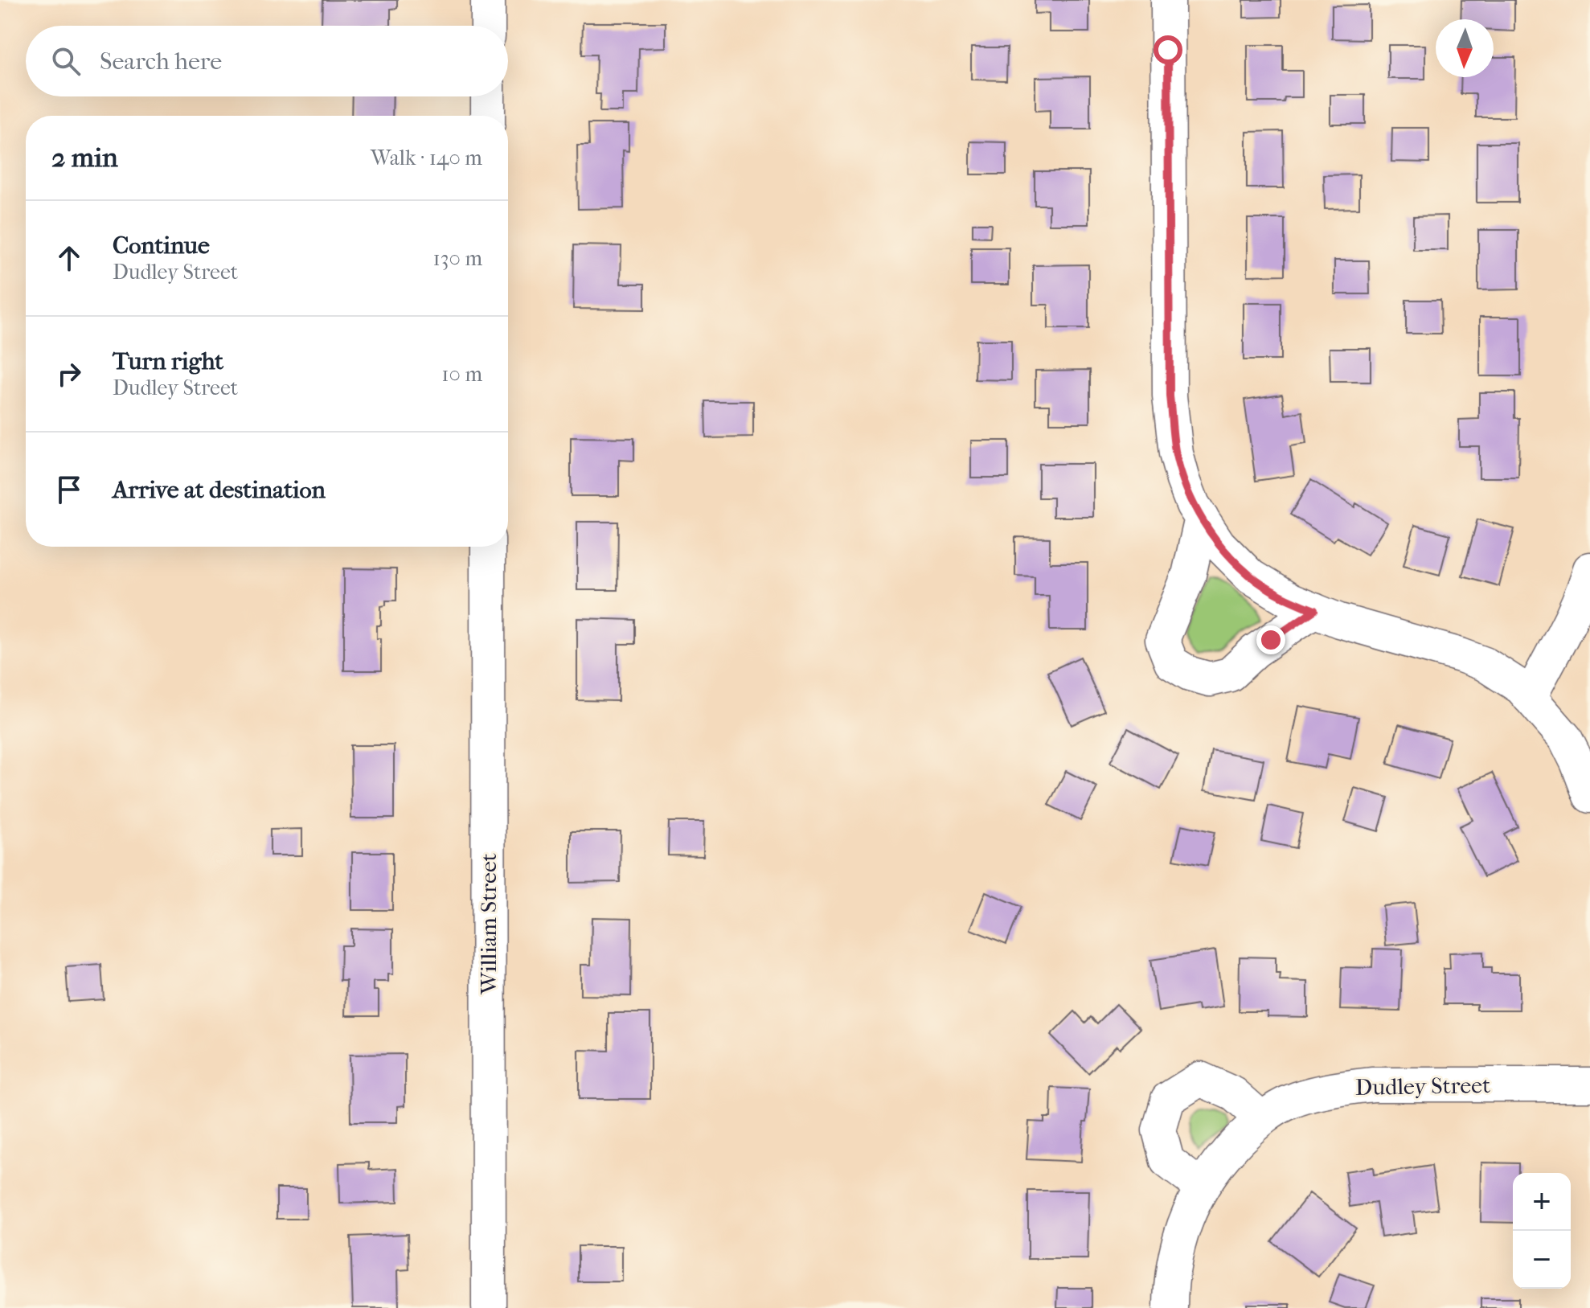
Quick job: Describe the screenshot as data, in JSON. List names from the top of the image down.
{
  "streets": {
    "street": ["William Street", "Dudley Street"]
  },
  "north": "bottom",
  "page": {
    "search": "Search here",
    "heading": ["2 min", "Walk · 140 m"],
    "list": [
      ["Continue", "Dudley Street", "130 m"],
      ["Turn right", "Dudley Street", "10 m"],
      "Arrive at destination"
    ],
    "map_buttons": ["+", "−"]
  }
}
